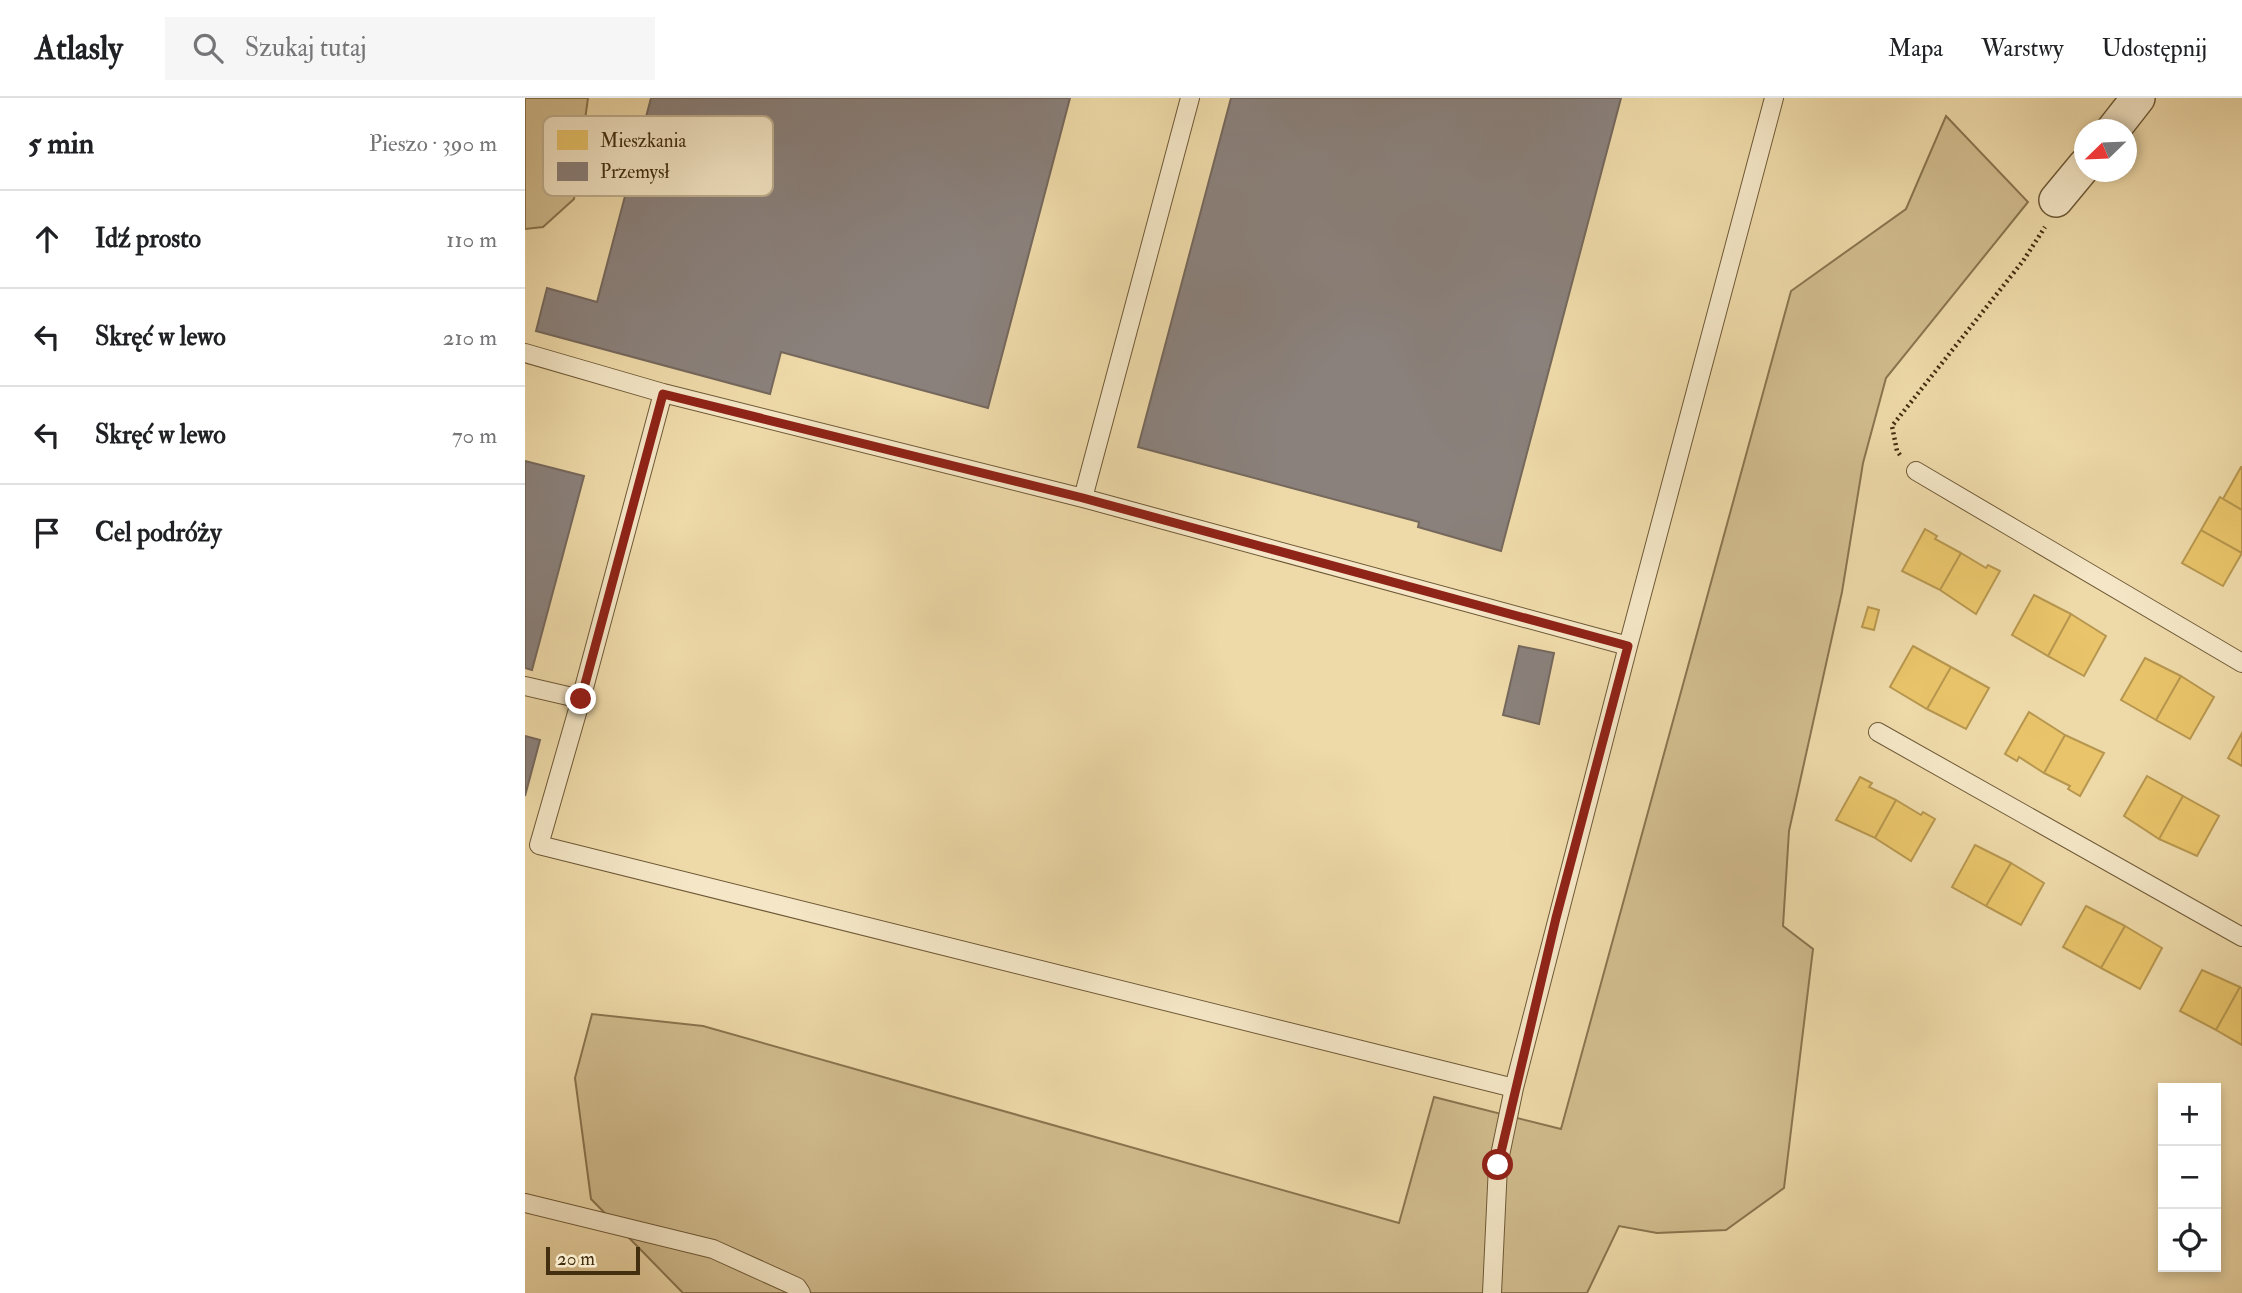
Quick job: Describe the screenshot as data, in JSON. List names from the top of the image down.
{
  "legend": ["Mieszkania", "Przemysł"],
  "scale_bar": "20 m",
  "north": "bottom left",
  "page": {
    "header": "Atlasly",
    "search": "Szukaj tutaj",
    "nav": ["Mapa", "Warstwy", "Udostępnij"],
    "heading": ["5 min", "Pieszo · 390 m"],
    "list": [
      ["Idź prosto", "110 m"],
      ["Skręć w lewo", "210 m"],
      ["Skręć w lewo", "70 m"],
      "Cel podróży"
    ],
    "map_buttons": ["+", "−"],
    "scale": "20 m"
  }
}
